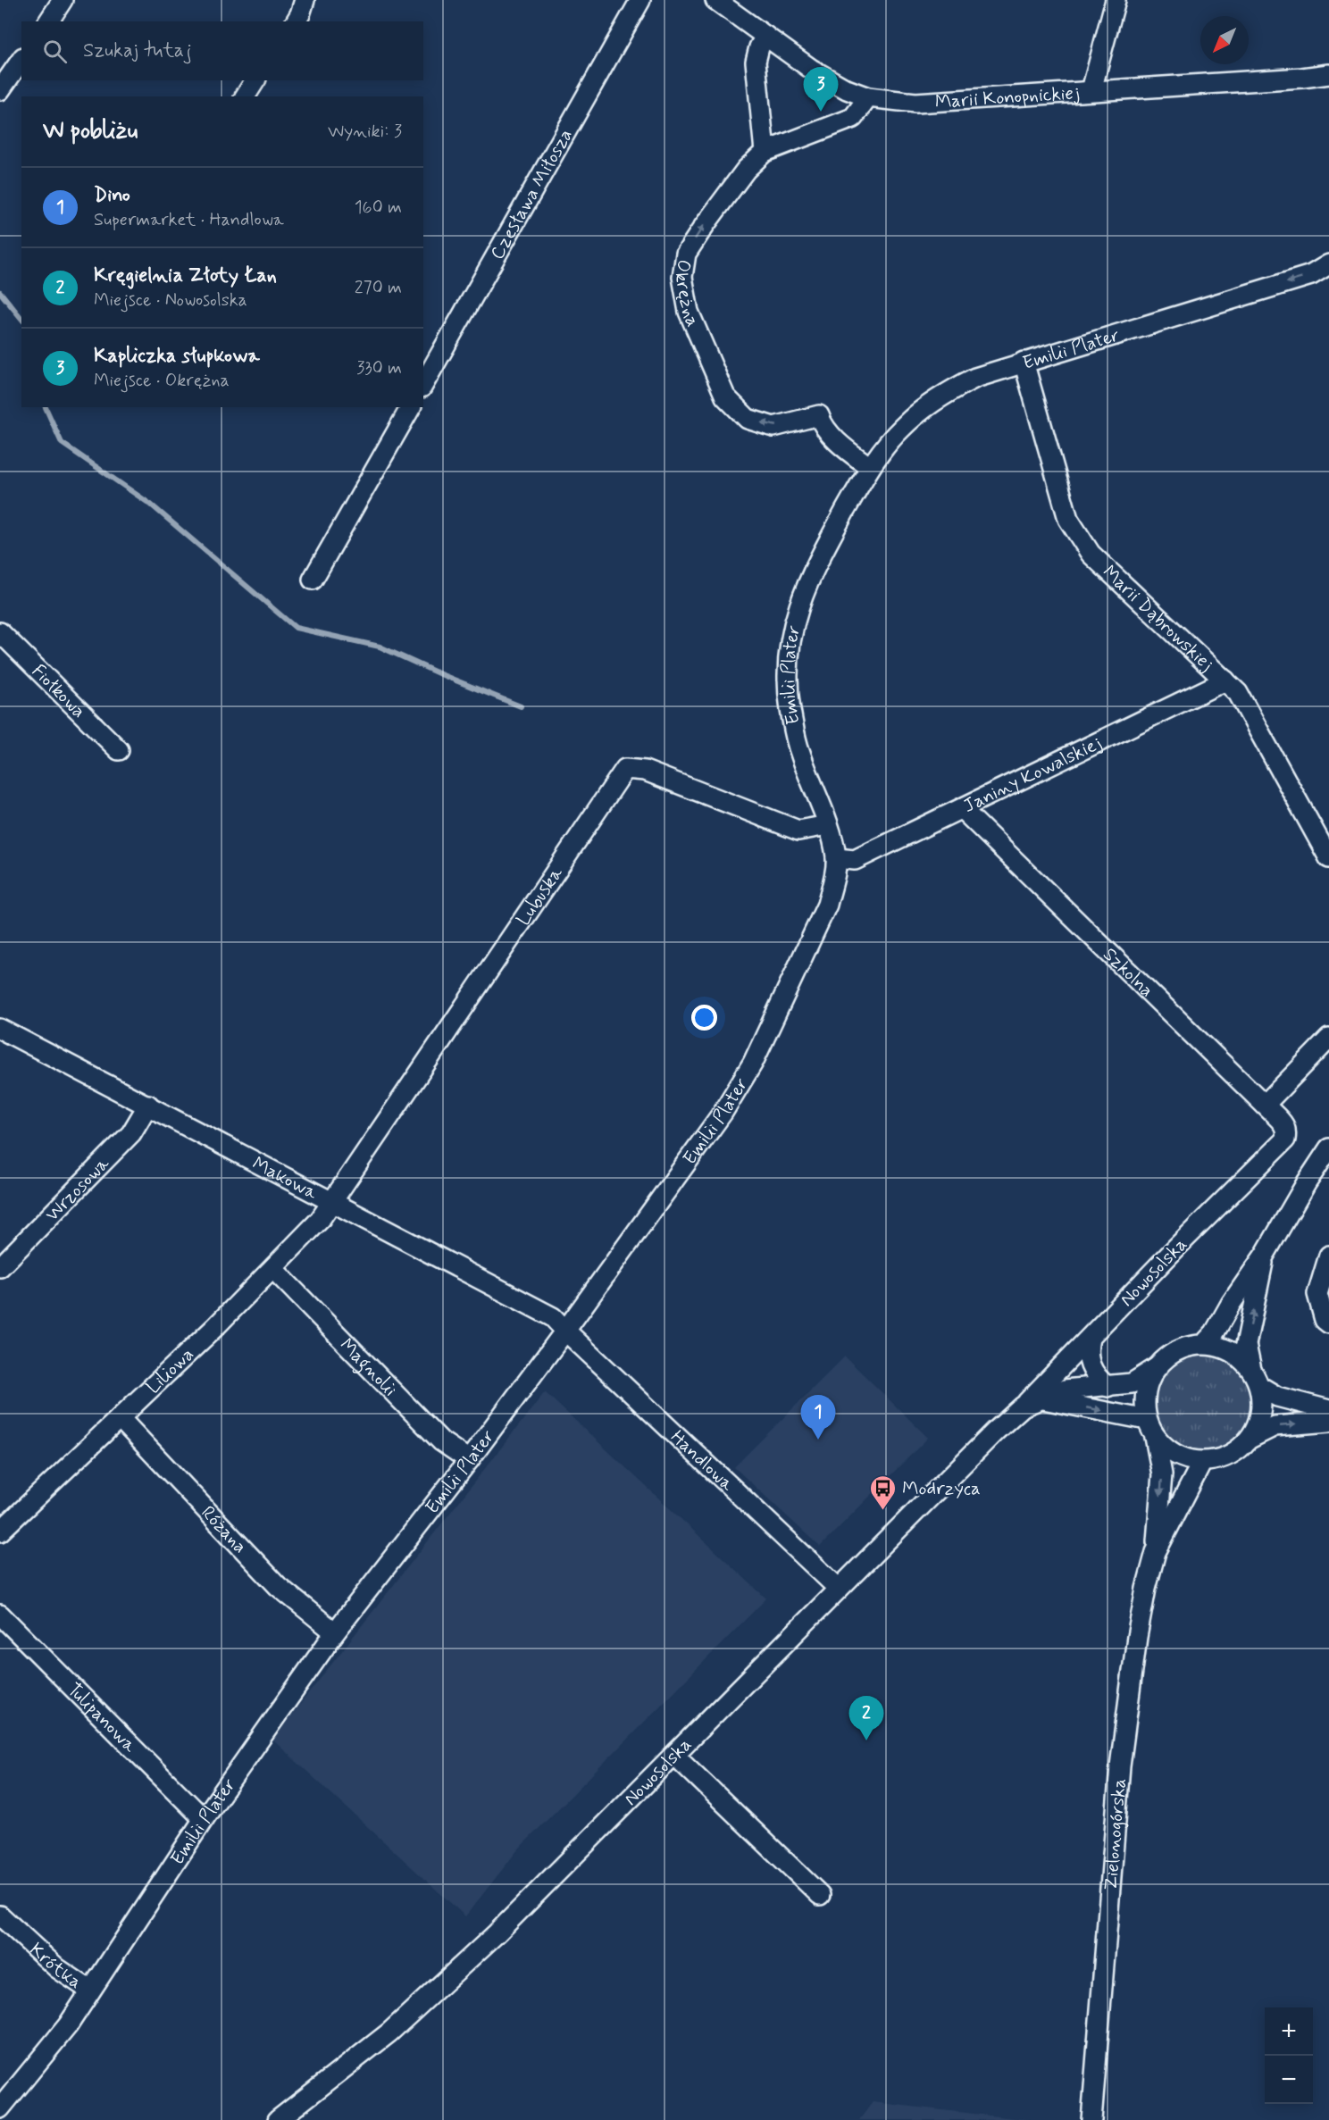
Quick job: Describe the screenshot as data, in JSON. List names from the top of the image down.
{
  "streets": {
    "street": [
      "Marii Konopnickiej",
      "Czesława Miłosza",
      "Okrężna",
      "Emilii Plater",
      "Marii Dąbrowskiej",
      "Fiołkowa",
      "Janiny Kowalskiej",
      "Lubuska",
      "Szkolna",
      "Makowa",
      "Wrzosowa",
      "Nowosolska",
      "Magnolii",
      "Liliowa",
      "Handlowa",
      "Różana",
      "Tulipanowa",
      "Zielonogórska",
      "Krótka"
    ]
  },
  "crossings": [
    ["Marii Konopnickiej", "Okrężna"],
    ["Okrężna", "Emilii Plater"],
    ["Emilii Plater", "Marii Dąbrowskiej"],
    ["Emilii Plater", "Janiny Kowalskiej"],
    ["Emilii Plater", "Lubuska"],
    ["Emilii Plater", "Makowa"],
    ["Emilii Plater", "Magnolii"],
    ["Emilii Plater", "Handlowa"],
    ["Emilii Plater", "Różana"],
    ["Emilii Plater", "Tulipanowa"],
    ["Emilii Plater", "Krótka"],
    ["Marii Dąbrowskiej", "Janiny Kowalskiej"],
    ["Janiny Kowalskiej", "Szkolna"],
    ["Lubuska", "Makowa"],
    ["Lubuska", "Liliowa"],
    ["Szkolna", "Nowosolska"],
    ["Makowa", "Wrzosowa"],
    ["Makowa", "Liliowa"],
    ["Makowa", "Handlowa"],
    ["Nowosolska", "Handlowa"],
    ["Nowosolska", "Zielonogórska"],
    ["Magnolii", "Liliowa"],
    ["Liliowa", "Różana"]
  ],
  "places": {
    "bus stop": ["Modrzyca"]
  },
  "north": "bottom left",
  "page": {
    "search": "Szukaj tutaj",
    "pins": ["3", "1", "2"],
    "heading": ["W pobliżu", "Wyniki: 3"],
    "list": [
      {
        "mark": "1",
        "name": "Dino",
        "note": "Supermarket · Handlowa",
        "value": "160 m"
      },
      {
        "mark": "2",
        "name": "Kręgielnia Złoty Łan",
        "note": "Miejsce · Nowosolska",
        "value": "270 m"
      },
      {
        "mark": "3",
        "name": "Kapliczka słupkowa",
        "note": "Miejsce · Okrężna",
        "value": "330 m"
      }
    ],
    "map_buttons": ["+", "−"]
  }
}
